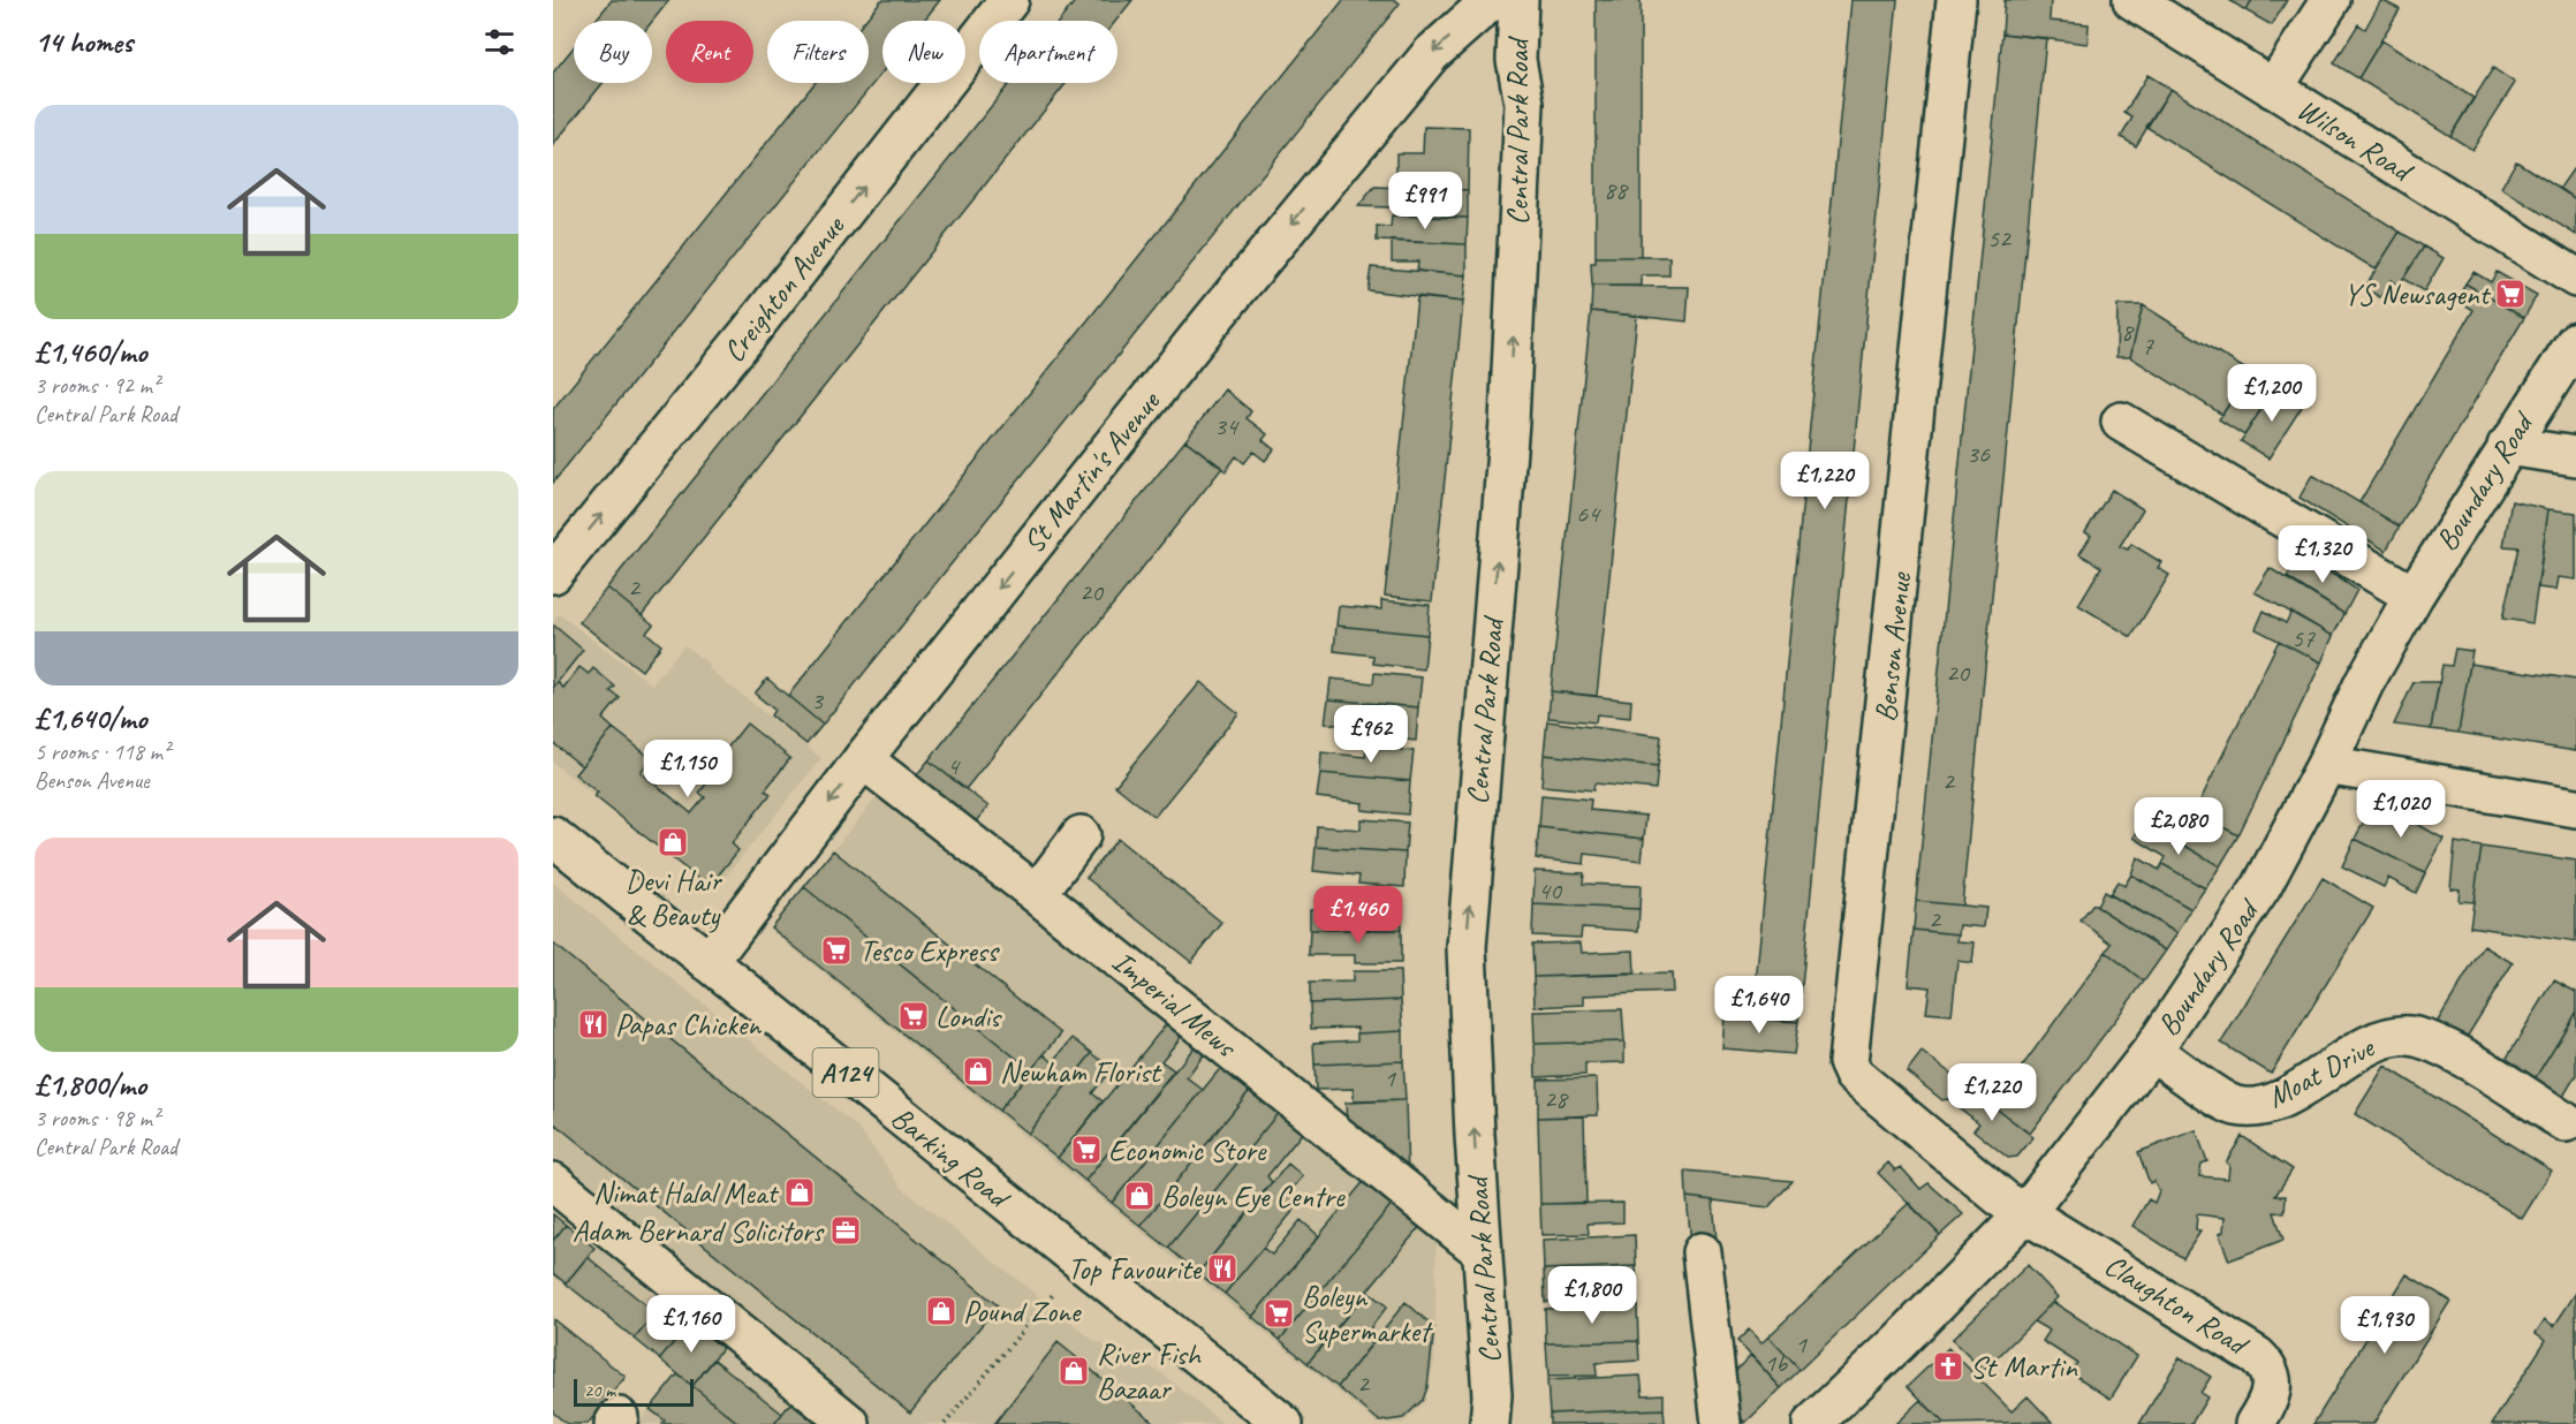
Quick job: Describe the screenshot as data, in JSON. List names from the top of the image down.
{
  "streets": {
    "street": [
      "Central Park Road",
      "Wilson Road",
      "Creighton Avenue",
      "St Martin's Avenue",
      "Boundary Road",
      "Benson Avenue",
      "Imperial Mews",
      "A124",
      "Moat Drive",
      "Barking Road",
      "Claughton Road"
    ]
  },
  "crossings": [
    ["Central Park Road", "Imperial Mews"],
    ["St Martin's Avenue", "Imperial Mews"],
    ["St Martin's Avenue", "Barking Road"],
    ["Boundary Road", "Benson Avenue"],
    ["Boundary Road", "Moat Drive"],
    ["Boundary Road", "Claughton Road"],
    ["Benson Avenue", "Claughton Road"]
  ],
  "one_way": ["Central Park Road", "Creighton Avenue", "St Martin's Avenue"],
  "places": {
    "supermarket": [
      "YS Newsagent",
      "Tesco Express",
      "Londis",
      "Economic Store",
      "Boleyn Supermarket"
    ],
    "shop": [
      "Devi Hair & Beauty",
      "Newham Florist",
      "Nimat Halal Meat",
      "Boleyn Eye Centre",
      "Pound Zone",
      "River Fish Bazaar"
    ],
    "restaurant": ["Papas Chicken", "Top Favourite"],
    "office": ["Adam Bernard Solicitors"],
    "church": ["St Martin"]
  },
  "house_numbers": [
    "88",
    "52",
    "8",
    "7",
    "34",
    "36",
    "64",
    "2",
    "20",
    "57",
    "20",
    "3",
    "4",
    "2",
    "40",
    "2",
    "1",
    "28",
    "1",
    "1b",
    "2"
  ],
  "scale_bar": "20 m",
  "page": {
    "heading": "14 homes",
    "chip": [
      "Buy",
      "Rent",
      "Filters",
      "New",
      "Apartment"
    ],
    "list": [
      {
        "name": "£1,460/mo",
        "note": "3 rooms · 92 m² · Central Park Road"
      },
      {
        "name": "£1,640/mo",
        "note": "5 rooms · 118 m² · Benson Avenue"
      },
      {
        "name": "£1,800/mo",
        "note": "3 rooms · 98 m² · Central Park Road"
      }
    ],
    "price": [
      "£991",
      "£1,200",
      "£1,220",
      "£1,320",
      "£962",
      "£1,150",
      "£1,020",
      "£2,080",
      "£1,460",
      "£1,640",
      "£1,220",
      "£1,800",
      "£1,160",
      "£1,930"
    ],
    "scale": "20 m"
  }
}
